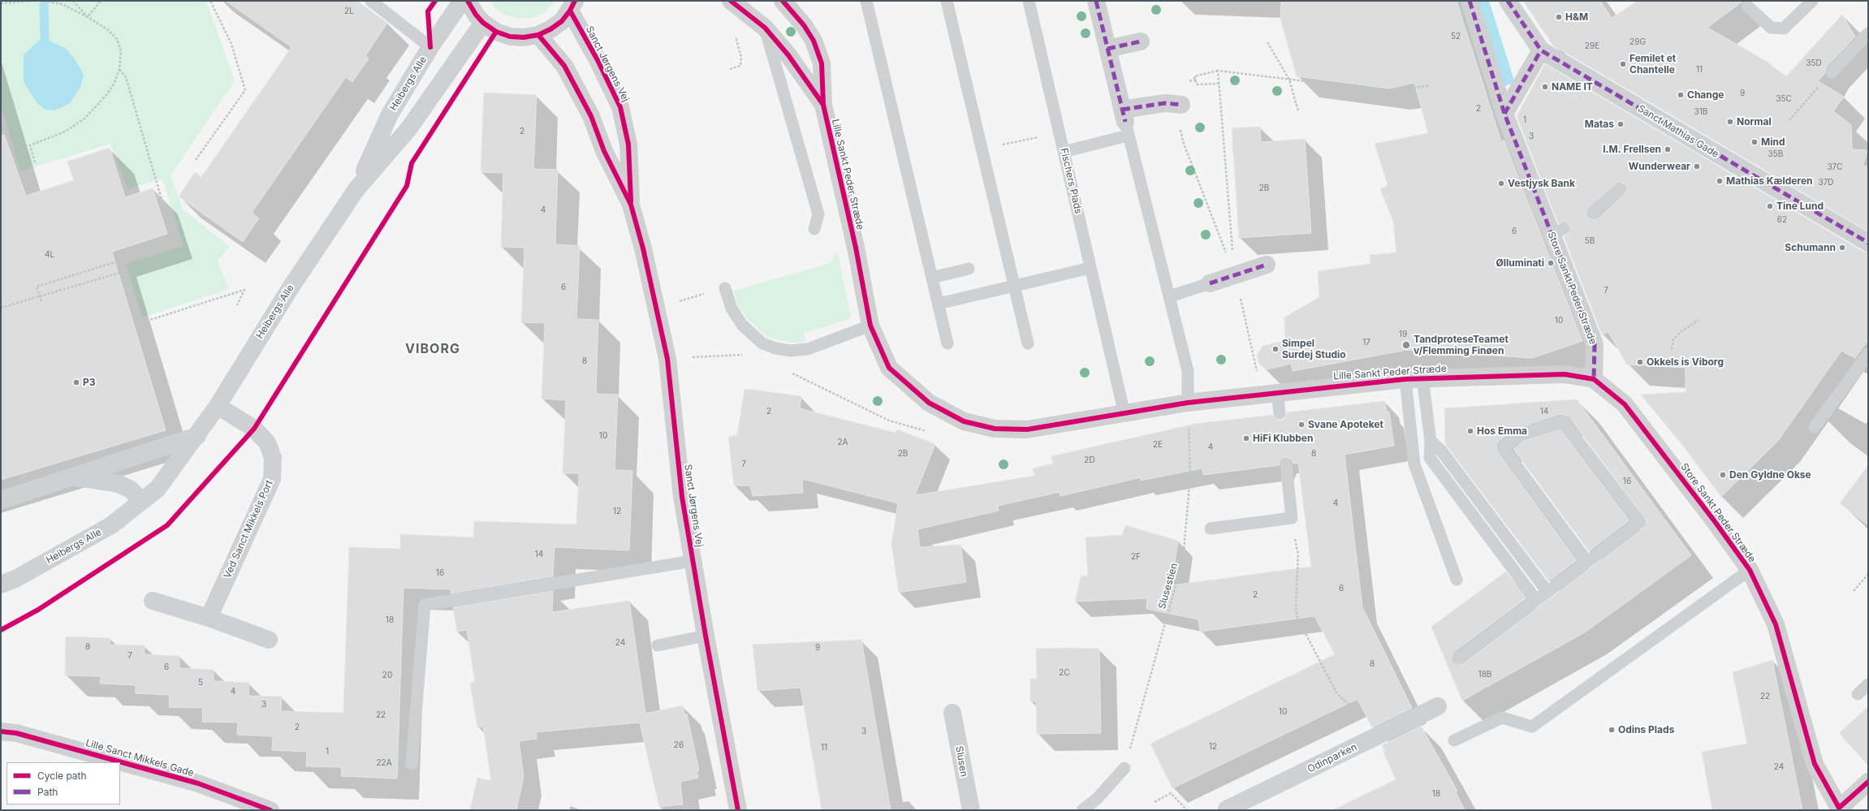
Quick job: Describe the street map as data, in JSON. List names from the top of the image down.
{
  "streets": {
    "main road": ["Lille Sanct Mikkels Gade"],
    "street": [
      "Sanct Jørgens Vej",
      "Heibergs Alle",
      "Sanct Mathias Gade",
      "Lille Sankt Peder Stræde",
      "Store Sankt Peder Stræde",
      "Ved Sanct Mikkels Port",
      "Odinparken",
      "Slusen"
    ],
    "lane": ["Fischers Plads"],
    "path": ["Slusestien"]
  },
  "crossings": [
    ["Heibergs Alle", "Ved Sanct Mikkels Port"],
    ["Lille Sankt Peder Stræde", "Fischers Plads"],
    ["Lille Sankt Peder Stræde", "Store Sankt Peder Stræde"],
    ["Lille Sankt Peder Stræde", "Slusestien"]
  ],
  "districts": ["VIBORG"],
  "places": [
    "H&M",
    "Femilet et Chantelle",
    "NAME IT",
    "Change",
    "Normal",
    "Matas",
    "Mind",
    "I.M. Frellsen",
    "Wunderwear",
    "Mathias Kælderen",
    "Vestjysk Bank",
    "Tine Lund",
    "Schumann",
    "Ølluminati",
    "TandproteseTeamet v/Flemming Finøen",
    "Simpel Surdej Studio",
    "Okkels is Viborg",
    "P3",
    "Svane Apoteket",
    "Hos Emma",
    "HiFi Klubben",
    "Den Gyldne Okse",
    "Odins Plads"
  ],
  "house_numbers": [
    "2L",
    "52",
    "29G",
    "29E",
    "35D",
    "11",
    "9",
    "35C",
    "2",
    "31B",
    "1",
    "2",
    "3",
    "35B",
    "37C",
    "37D",
    "2B",
    "4",
    "62",
    "6",
    "5B",
    "4L",
    "6",
    "7",
    "10",
    "19",
    "17",
    "8",
    "2",
    "14",
    "10",
    "2A",
    "2E",
    "4",
    "2B",
    "8",
    "2D",
    "7",
    "16",
    "4",
    "12",
    "14",
    "2F",
    "16",
    "6",
    "2",
    "18",
    "24",
    "8",
    "9",
    "7",
    "8",
    "6",
    "2C",
    "18B",
    "20",
    "5",
    "4",
    "22",
    "3",
    "10",
    "22",
    "2",
    "3",
    "26",
    "12",
    "11",
    "1",
    "22A",
    "24",
    "18"
  ],
  "legend": ["Cycle path", "Path"]
}
